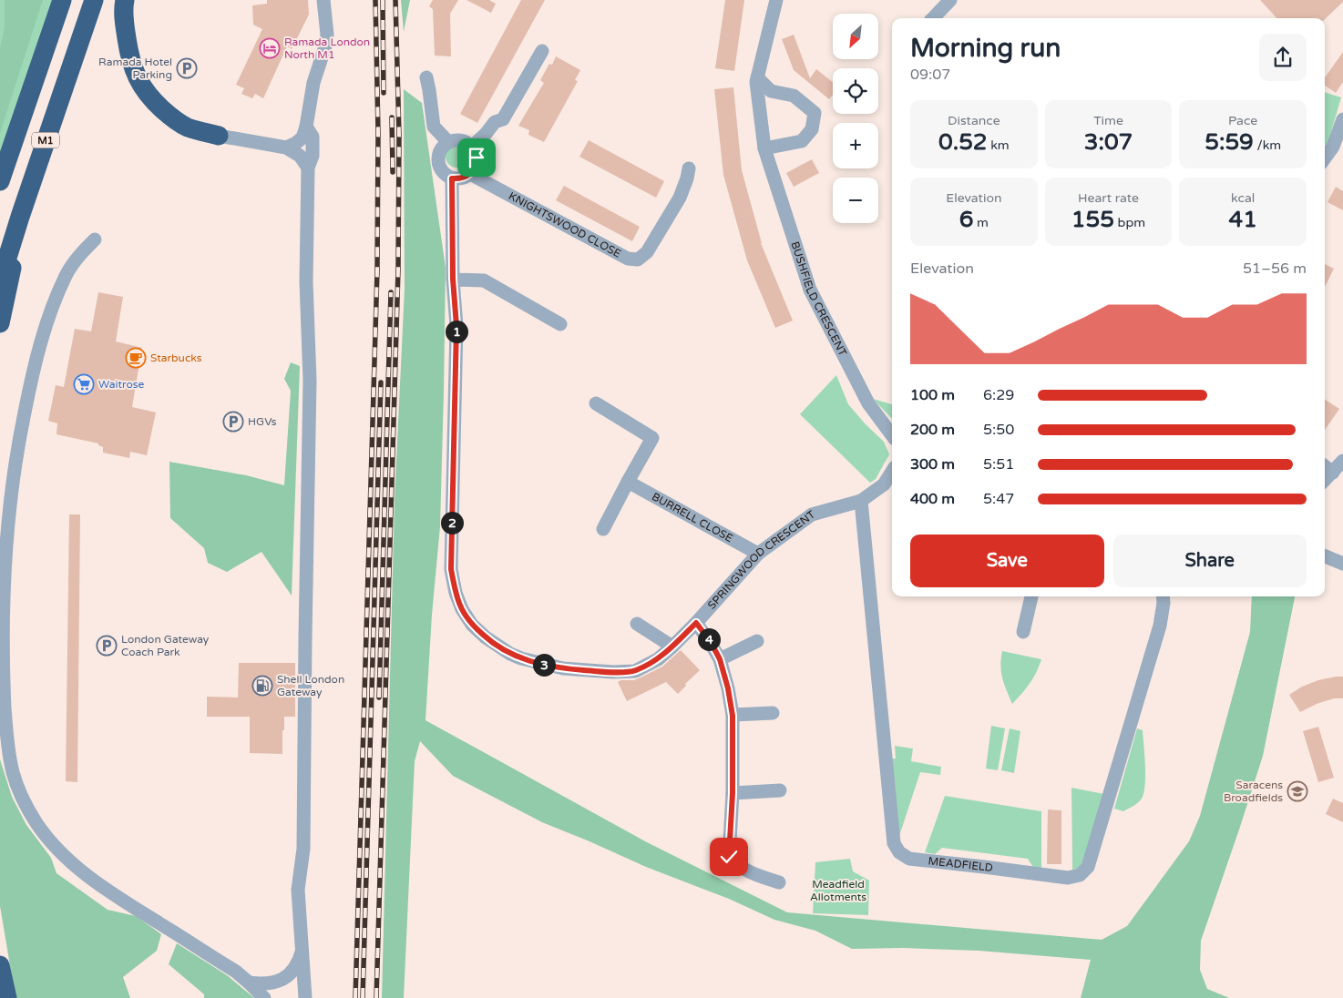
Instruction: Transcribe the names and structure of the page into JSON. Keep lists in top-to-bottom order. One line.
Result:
{"streets":{"highway":["M1"],"street":["KNIGHTSWOOD CLOSE","BUSHFIELD CRESCENT","BURRELL CLOSE","SPRINGWOOD CRESCENT","MEADFIELD"]},"crossings":[["KNIGHTSWOOD CLOSE","SPRINGWOOD CRESCENT"],["BURRELL CLOSE","SPRINGWOOD CRESCENT"],["SPRINGWOOD CRESCENT","MEADFIELD"]],"parks":["Meadfield Allotments"],"places":{"hotel":["Ramada London North M1"],"parking":["Ramada Hotel Parking","HGVs","London Gateway Coach Park"],"cafe":["Starbucks"],"supermarket":["Waitrose"],"fuel station":["Shell London Gateway"],"school or university":["Saracens Broadfields"]},"north":"bottom left","page":{"map_buttons":["+","−"],"heading":["Morning run","09:07"],"stats":[["Distance","0.52 km"],["Time","3:07"],["Pace","5:59 /km"],["Elevation","6 m"],["Heart rate","155 bpm"],["kcal","41"]],"chart":["Elevation","51–56 m"],"pins":["1","2","4","3"],"list":[{"name":"100 m","note":"6:29"},{"name":"200 m","note":"5:50"},{"name":"300 m","note":"5:51"},{"name":"400 m","note":"5:47"}],"buttons":["Save","Share"]}}
